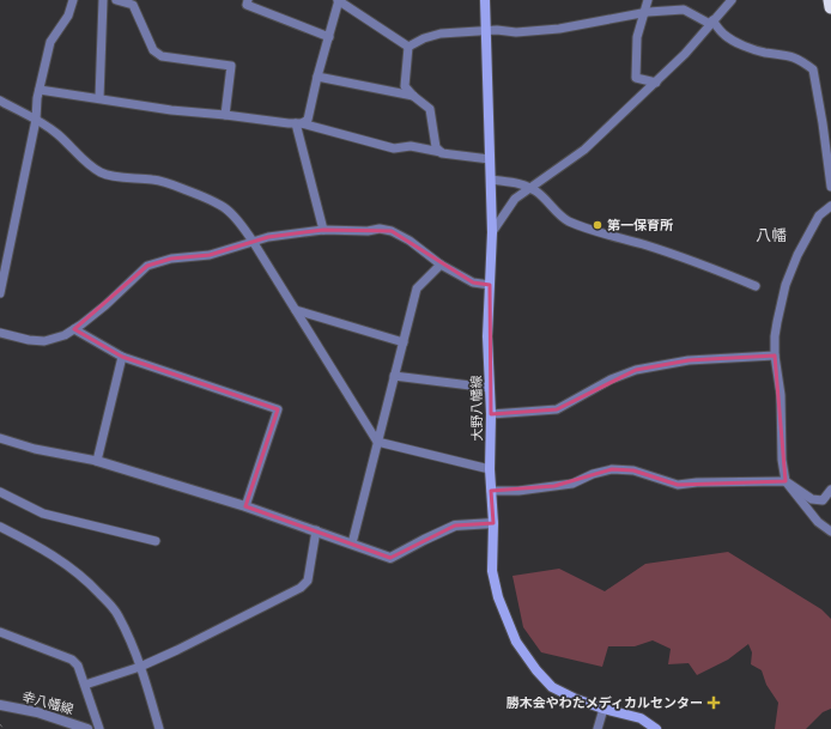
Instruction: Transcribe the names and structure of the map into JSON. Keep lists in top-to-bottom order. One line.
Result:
{"streets":{"main road":["大野八幡線"],"street":["幸八幡線"]},"districts":["八幡"],"places":{"other":["第一保育所"],"health":["勝木会やわたメディカルセンター"]}}
